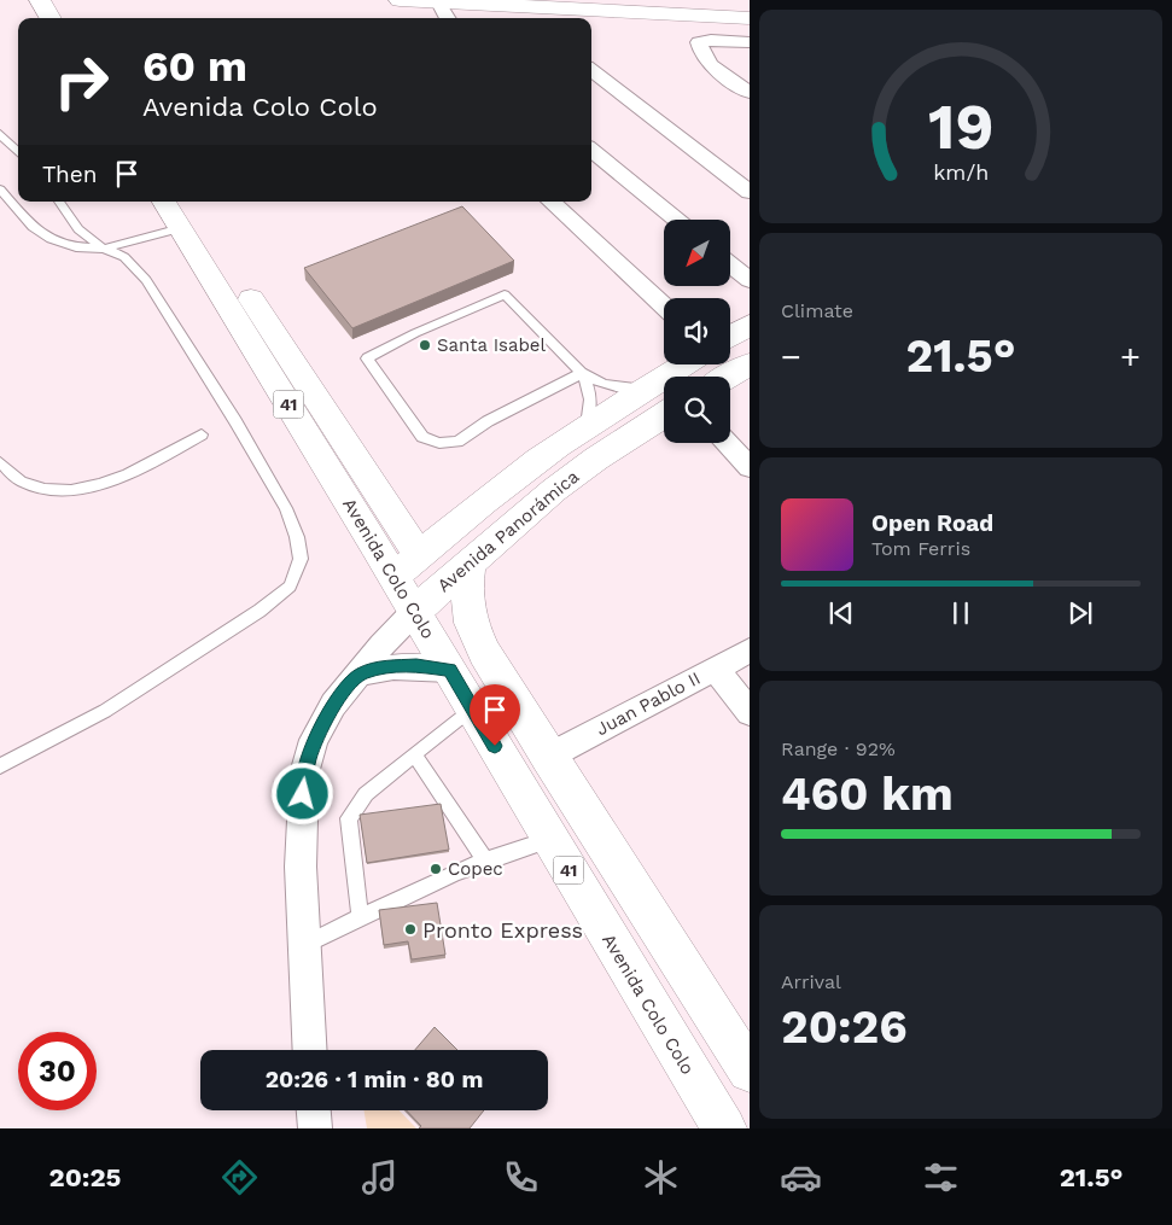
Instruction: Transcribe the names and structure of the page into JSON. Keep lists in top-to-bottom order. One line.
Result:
{"streets":{"street":["41","Avenida Panorámica","Avenida Colo Colo","Juan Pablo II"]},"crossings":[["Avenida Panorámica","Avenida Colo Colo"]],"places":["Santa Isabel","Copec","Pronto Express"],"north":"bottom left","page":{"turn":["60 m","Avenida Colo Colo"],"then":"Then","tile":["Climate",["Range · 92%","460 km"],["Arrival","20:26"]],"heat":["−","21.5°","+"],"song":["Open Road","Tom Ferris"],"limit":"30","trip":"20:26 · 1 min · 80 m","tabs":["20:25","21.5°"],"gauge":["19","km/h"]}}
